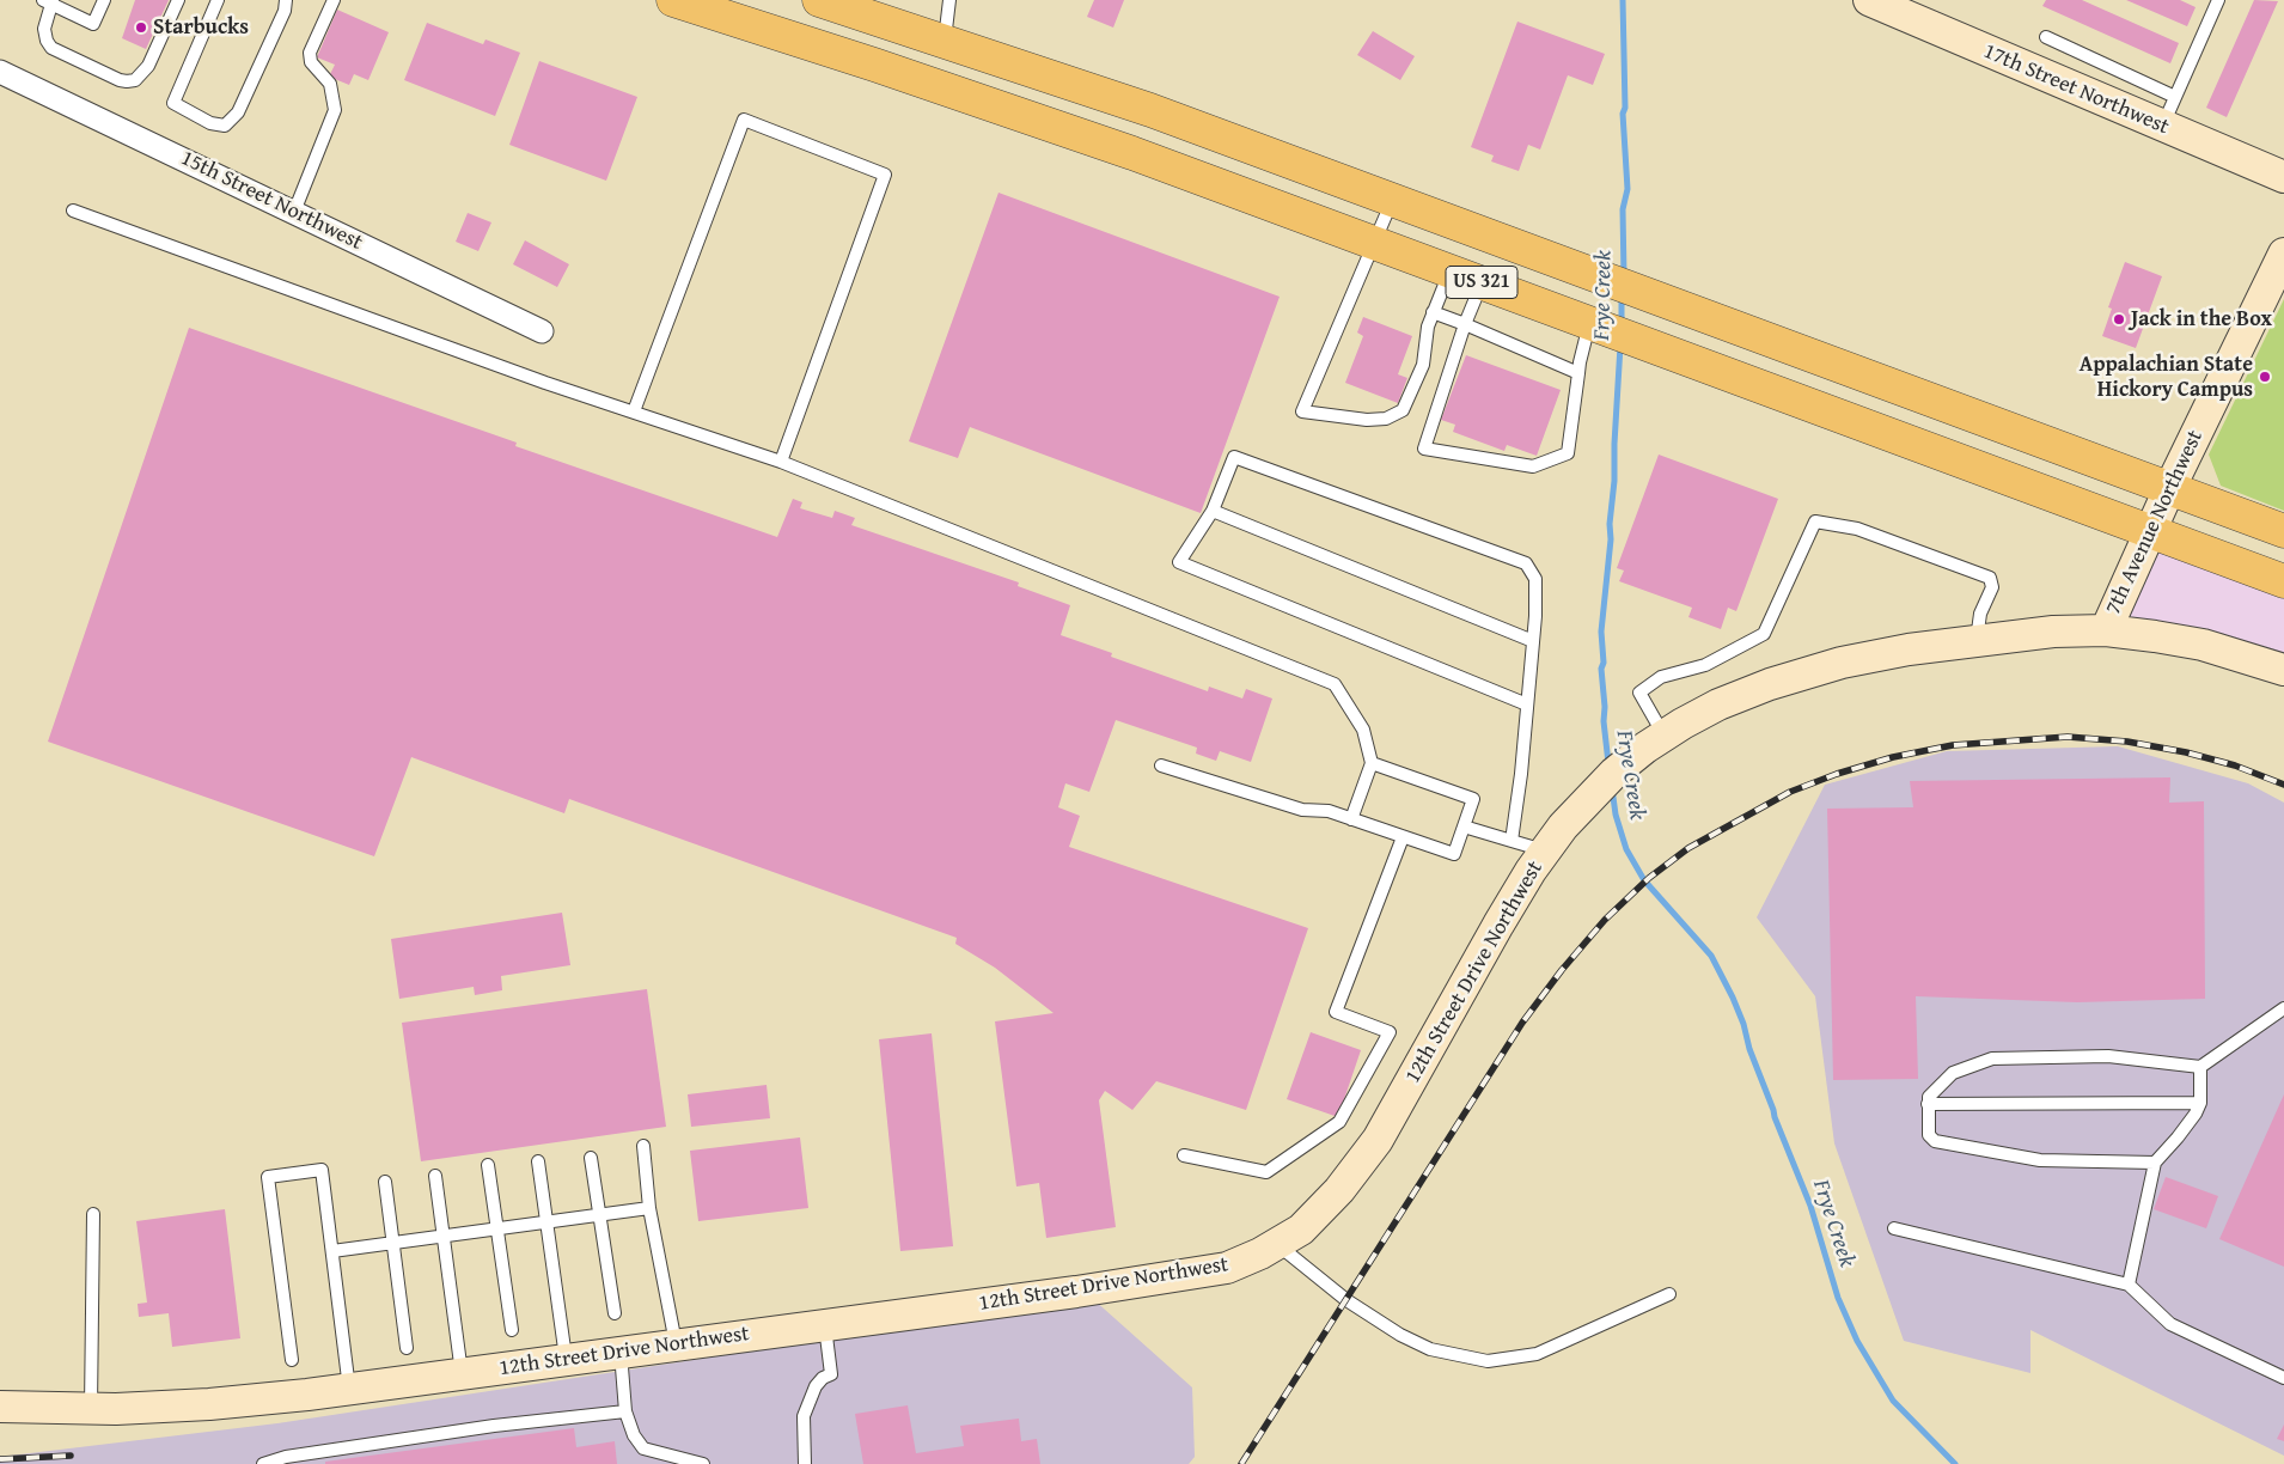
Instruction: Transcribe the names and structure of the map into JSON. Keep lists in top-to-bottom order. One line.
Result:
{"streets":{"highway":["US 321"],"street":["17th Street Northwest","15th Street Northwest","7th Avenue Northwest","12th Street Drive Northwest"]},"crossings":[["US 321","7th Avenue Northwest"],["7th Avenue Northwest","12th Street Drive Northwest"]],"water":["Frye Creek"],"places":["Starbucks","Jack in the Box","Appalachian State Hickory Campus"]}
